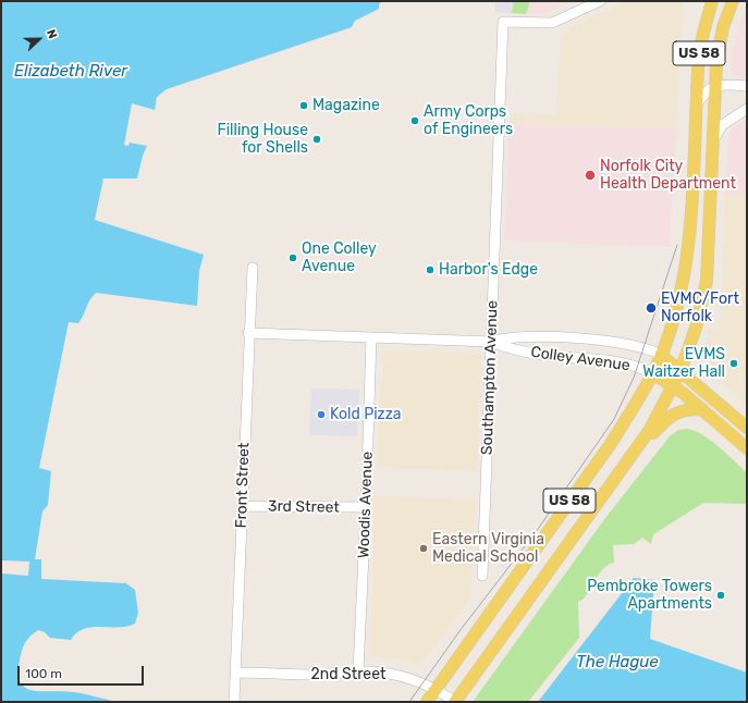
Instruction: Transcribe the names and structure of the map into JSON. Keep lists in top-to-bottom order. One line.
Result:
{"streets":{"main road":["US 58","Colley Avenue"],"street":["Southampton Avenue","Front Street","Woodis Avenue","3rd Street","2nd Street"]},"crossings":[["US 58","Colley Avenue"],["US 58","2nd Street"],["Colley Avenue","Southampton Avenue"],["Colley Avenue","Front Street"],["Colley Avenue","Woodis Avenue"],["Front Street","3rd Street"],["Front Street","2nd Street"],["Woodis Avenue","3rd Street"],["Woodis Avenue","2nd Street"]],"water":["Elizabeth River","The Hague"],"places":["Magazine","Army Corps of Engineers","Filling House for Shells","Norfolk City Health Department","One Colley Avenue","Harbor's Edge","EVMC/Fort Norfolk","EVMS Waitzer Hall","Kold Pizza","Eastern Virginia Medical School","Pembroke Towers Apartments"],"scale_bar":"100 m","north":"right"}
